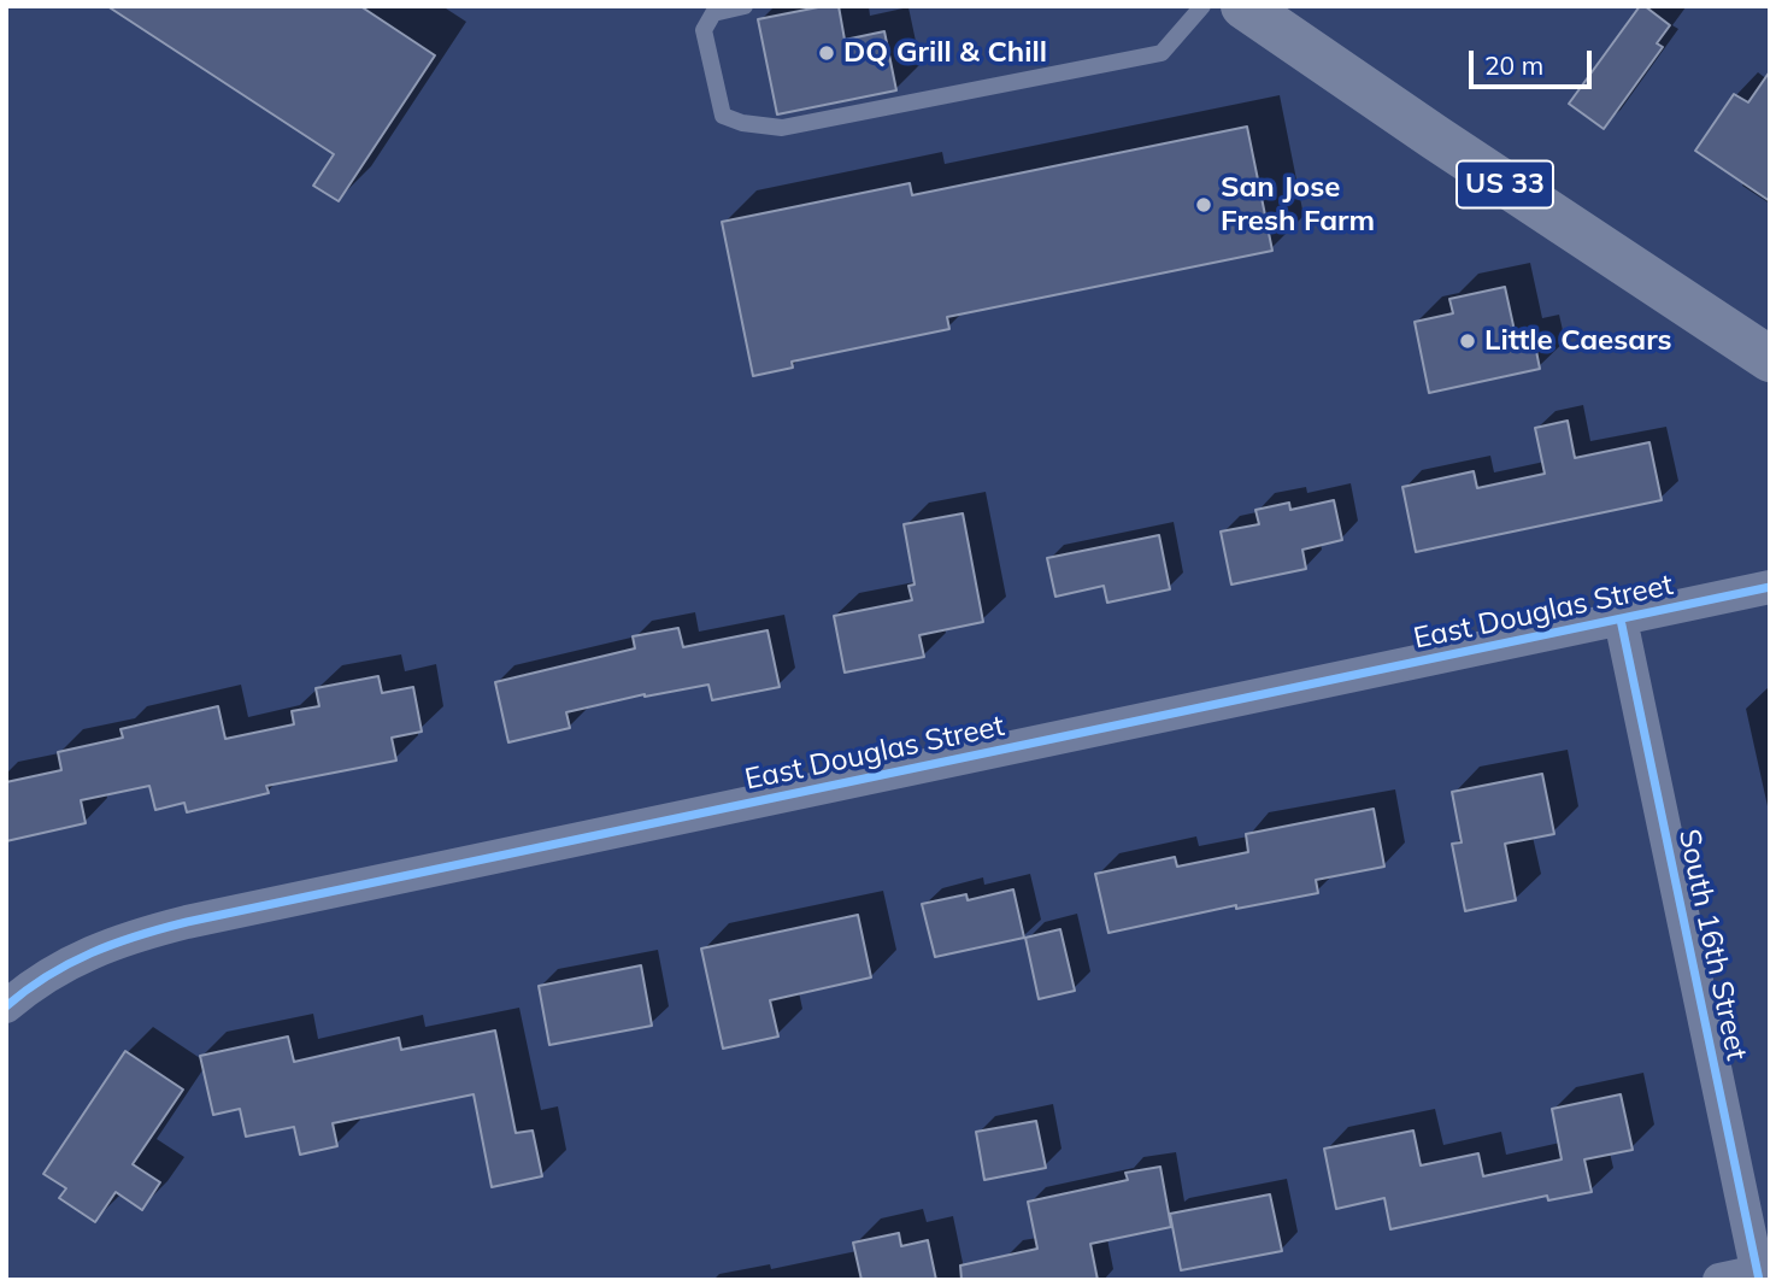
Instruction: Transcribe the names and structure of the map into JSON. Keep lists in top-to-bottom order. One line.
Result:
{"streets":{"highway":["US 33"],"street":["East Douglas Street","South 16th Street"]},"crossings":[["East Douglas Street","South 16th Street"]],"places":["DQ Grill & Chill","San Jose Fresh Farm","Little Caesars"],"scale_bar":"20 m"}
